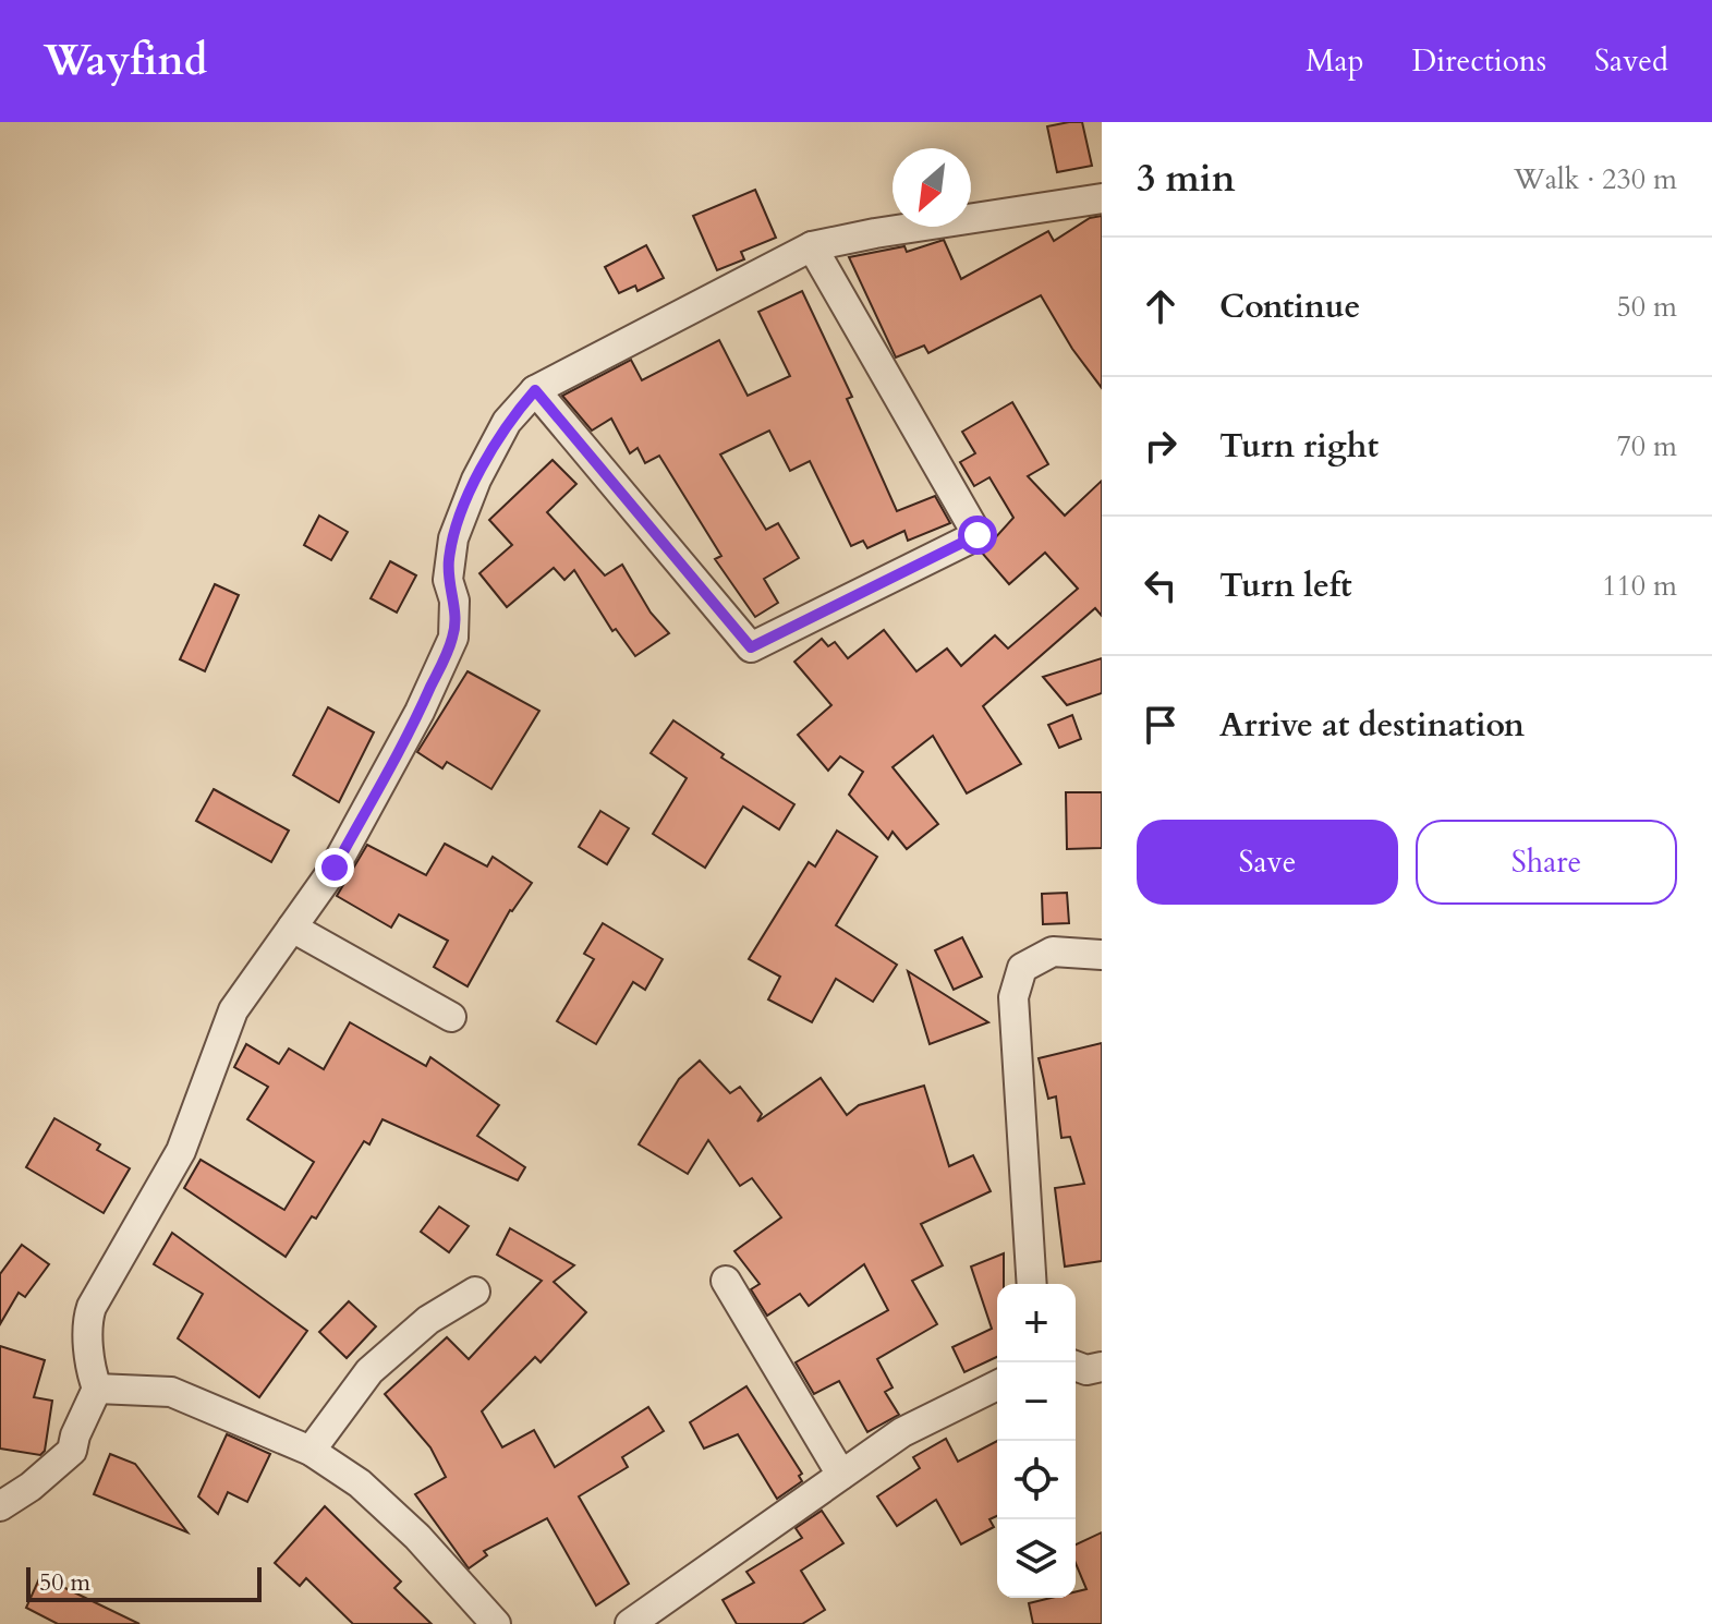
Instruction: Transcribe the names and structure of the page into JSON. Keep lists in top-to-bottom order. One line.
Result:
{"scale_bar":"50 m","north":"bottom left","page":{"header":"Wayfind","nav":["Map","Directions","Saved"],"heading":["3 min","Walk · 230 m"],"list":[["Continue","50 m"],["Turn right","70 m"],["Turn left","110 m"],"Arrive at destination"],"buttons":["Save","Share"],"map_buttons":["+","−"],"scale":"50 m"}}
